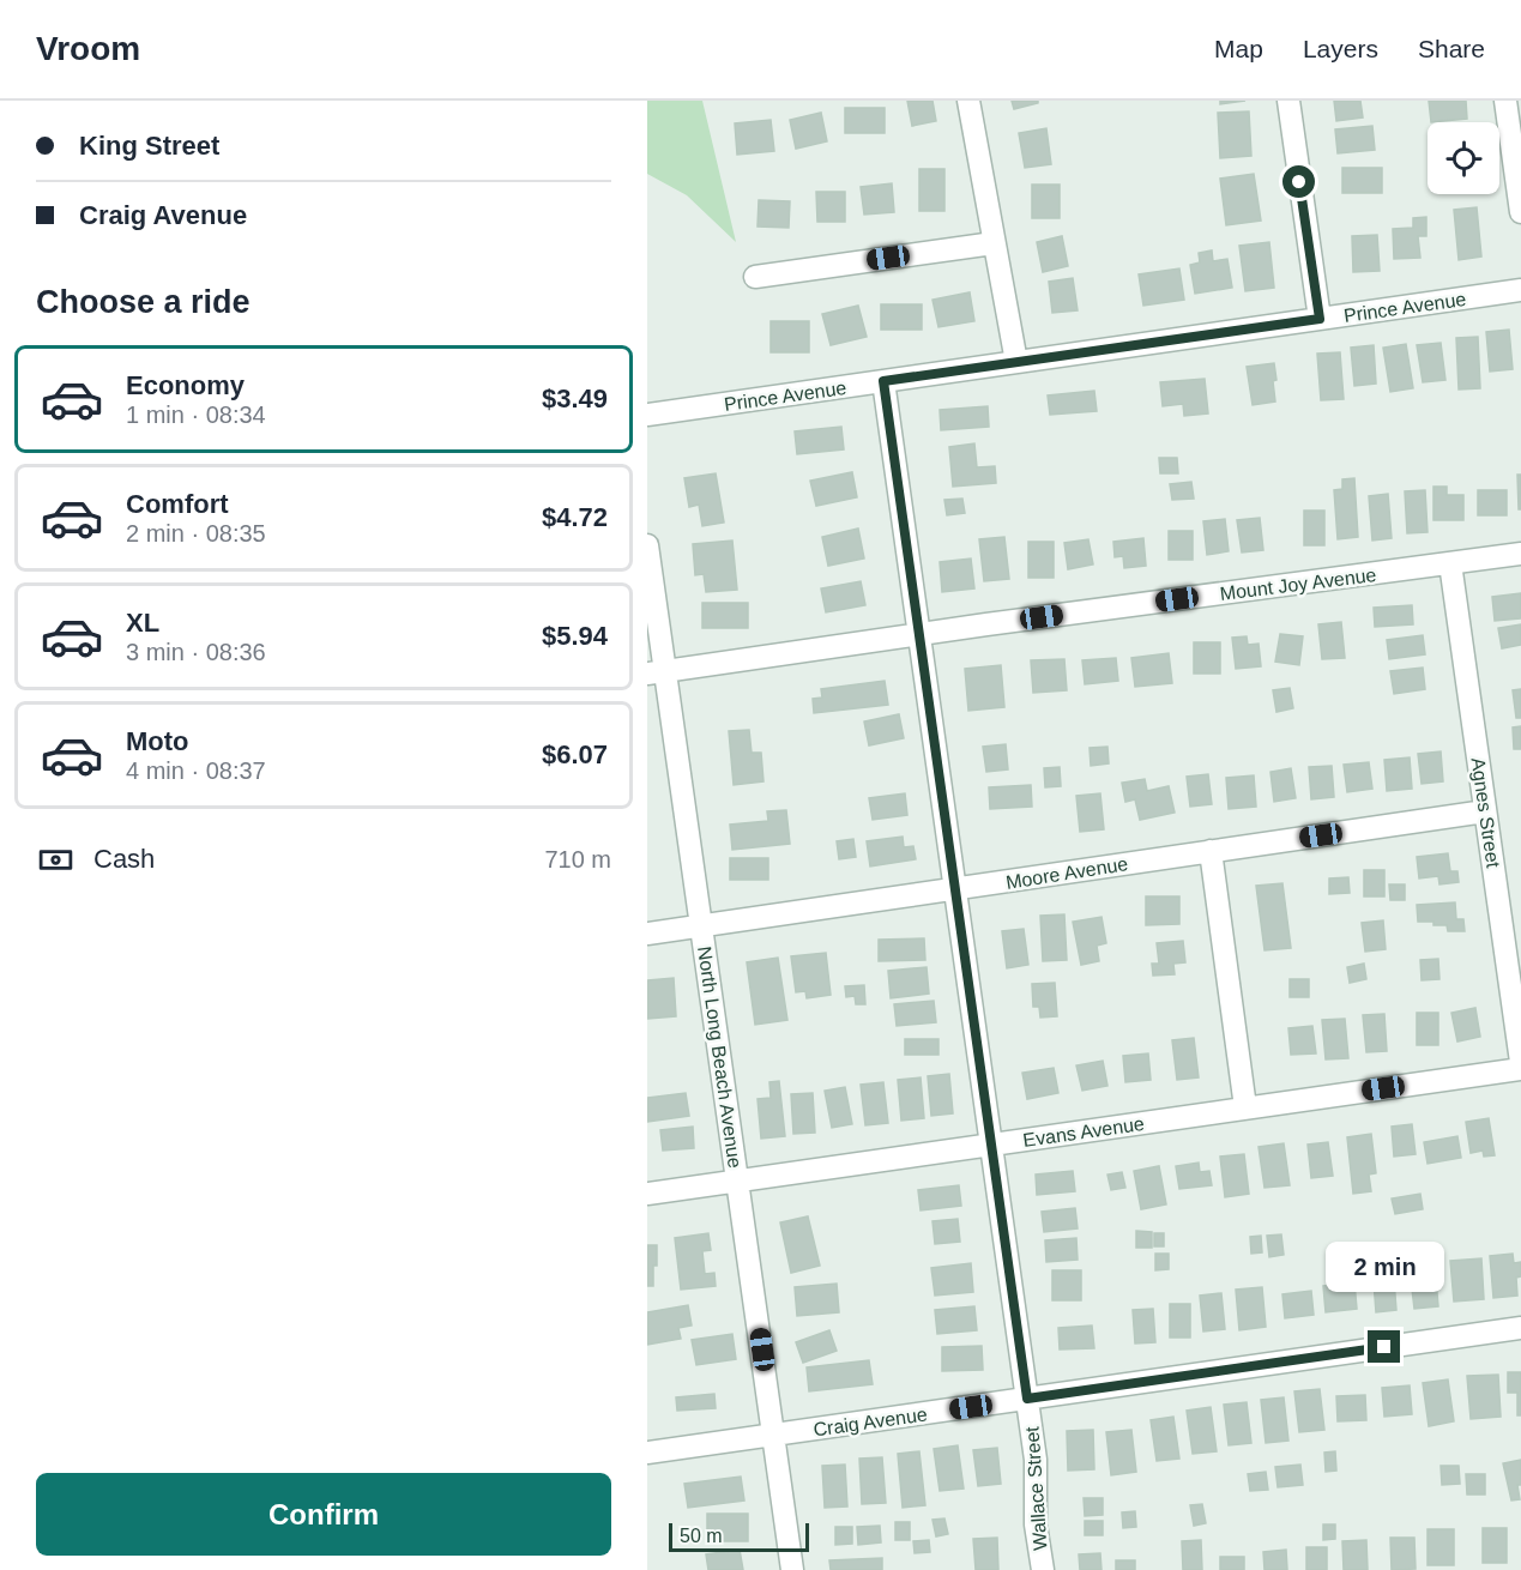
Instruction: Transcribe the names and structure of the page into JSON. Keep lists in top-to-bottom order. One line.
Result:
{"streets":{"street":["Prince Avenue","Mount Joy Avenue","Agnes Street","Moore Avenue","North Long Beach Avenue","Evans Avenue","Craig Avenue","Wallace Street"]},"crossings":[["Prince Avenue","Wallace Street"],["Mount Joy Avenue","Agnes Street"],["Mount Joy Avenue","North Long Beach Avenue"],["Mount Joy Avenue","Wallace Street"],["Agnes Street","Moore Avenue"],["Moore Avenue","North Long Beach Avenue"],["Moore Avenue","Wallace Street"],["North Long Beach Avenue","Evans Avenue"],["North Long Beach Avenue","Craig Avenue"],["Evans Avenue","Wallace Street"],["Craig Avenue","Wallace Street"]],"scale_bar":"50 m","page":{"header":"Vroom","nav":["Map","Layers","Share"],"banner":["King Street","Craig Avenue"],"heading":"Choose a ride","list":[{"name":"Economy","note":"1 min · 08:34","value":"$3.49"},{"name":"Comfort","note":"2 min · 08:35","value":"$4.72"},{"name":"XL","note":"3 min · 08:36","value":"$5.94"},{"name":"Moto","note":"4 min · 08:37","value":"$6.07"}],"pay":["Cash","710 m"],"bubble":"2 min","buttons":"Confirm","scale":"50 m"}}
